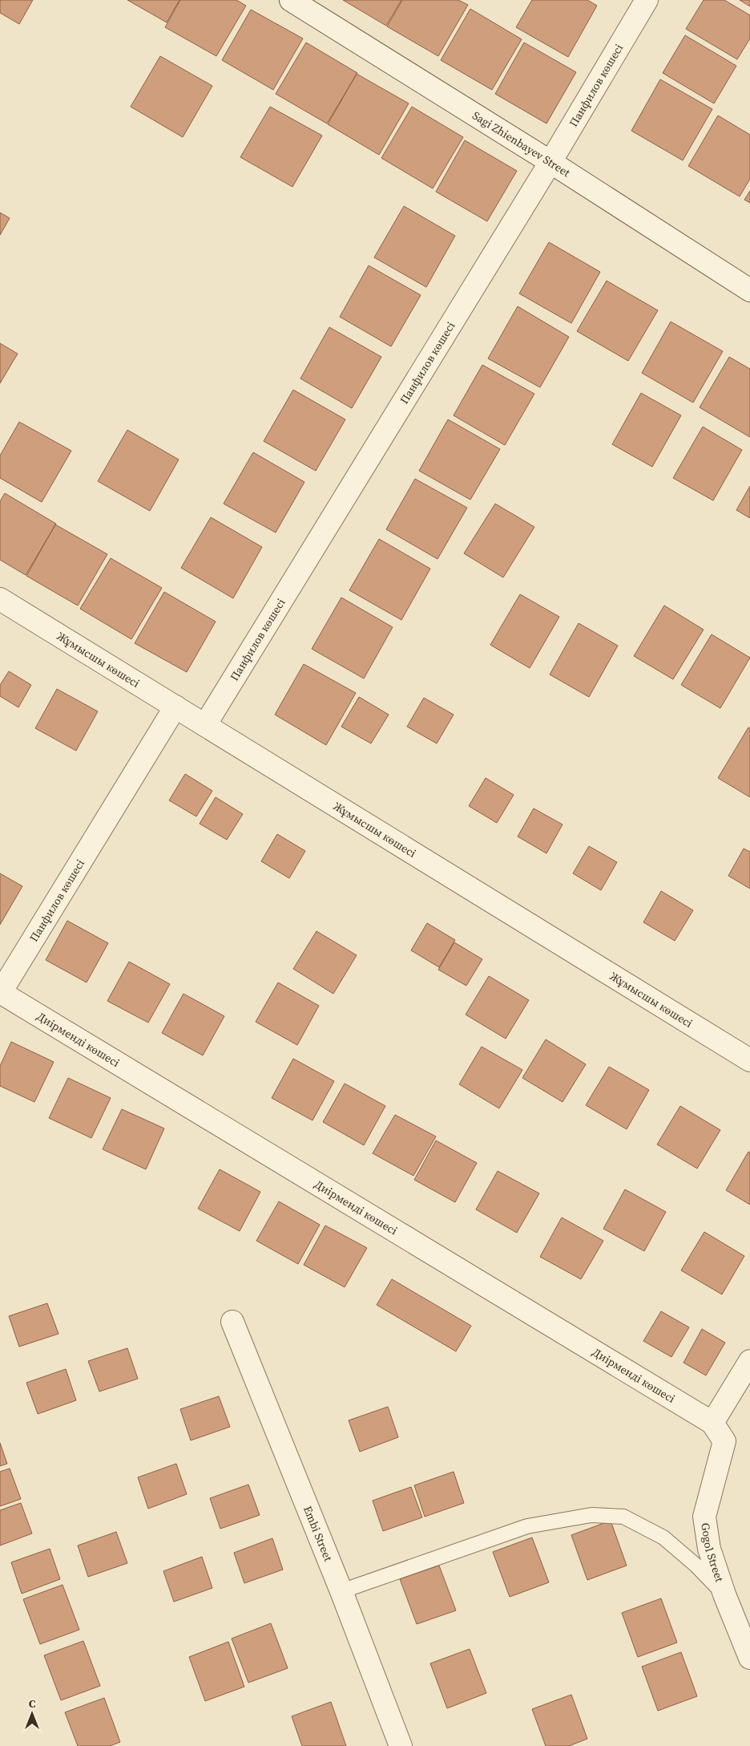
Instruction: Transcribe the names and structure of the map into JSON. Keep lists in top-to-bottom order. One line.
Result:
{"streets":{"street":["Панфилов көшесі","Sagi Zhienbayev Street","Жұмысшы көшесі","Диірменді көшесі","Embi Street","Gogol Street"]},"crossings":[["Панфилов көшесі","Sagi Zhienbayev Street"],["Панфилов көшесі","Жұмысшы көшесі"],["Панфилов көшесі","Диірменді көшесі"],["Диірменді көшесі","Gogol Street"]],"north":"top"}
